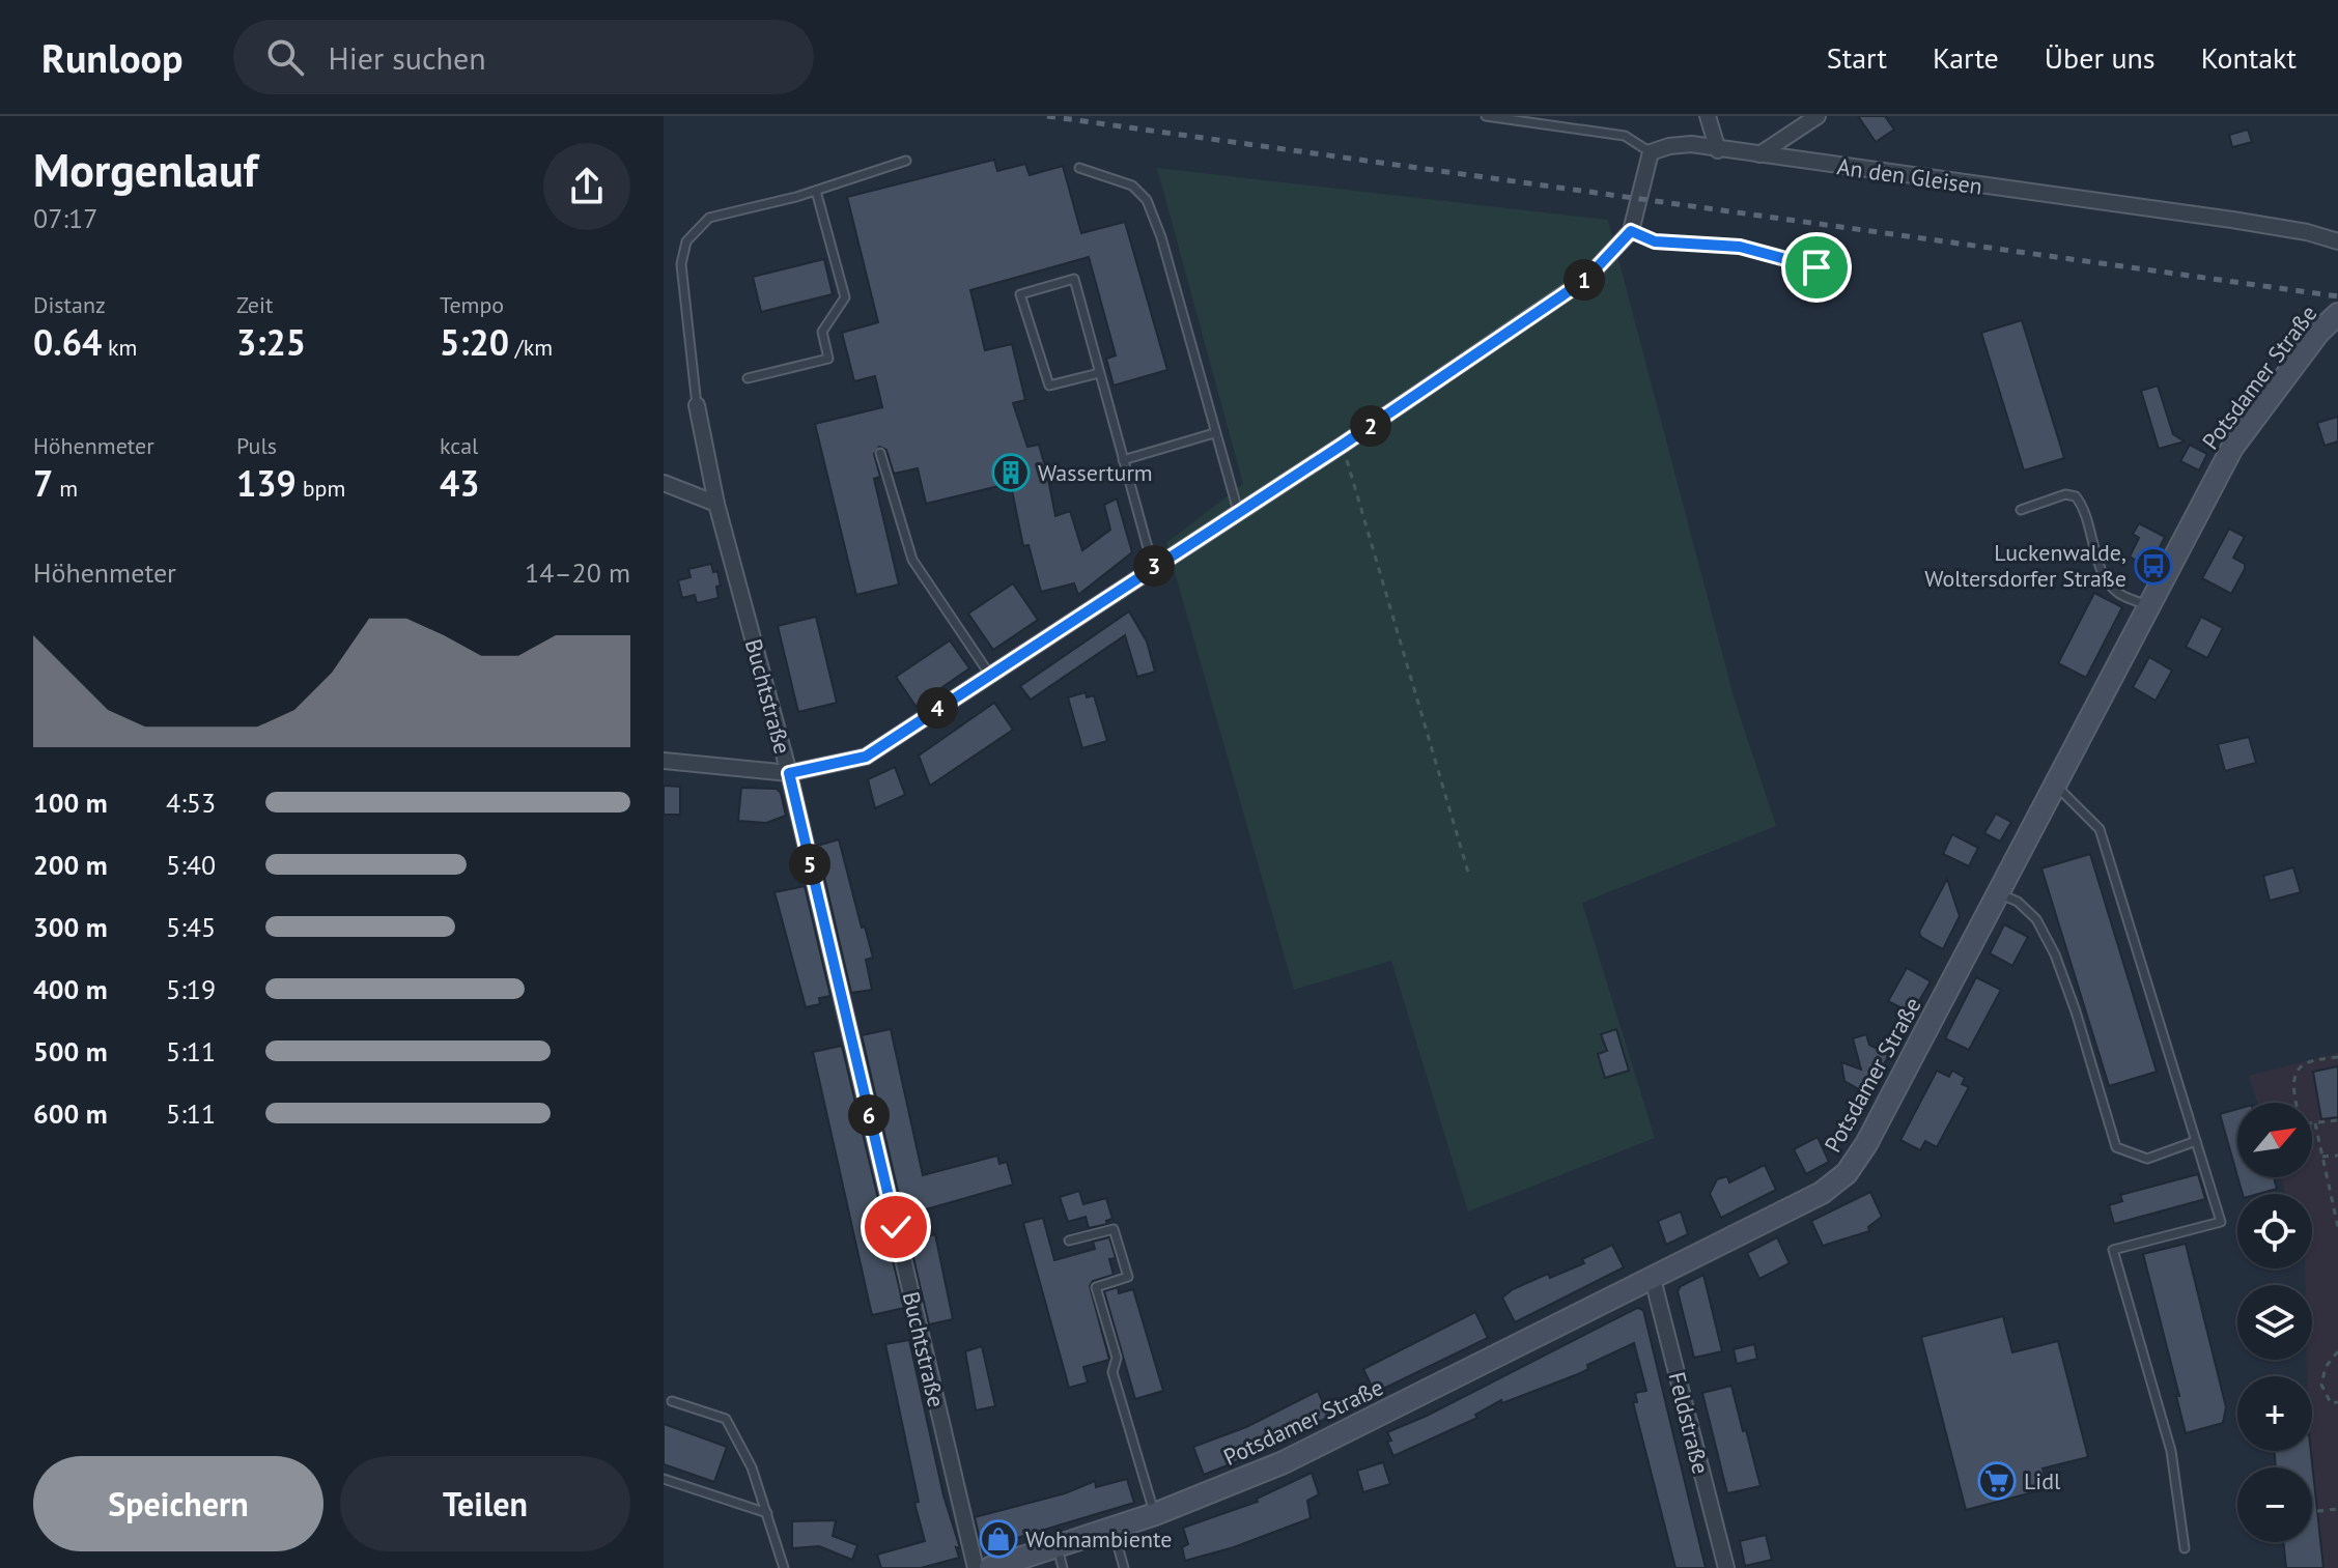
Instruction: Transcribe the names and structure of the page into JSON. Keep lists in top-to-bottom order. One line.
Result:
{"streets":{"street":["An den Gleisen","Potsdamer Straße","Buchtstraße","Feldstraße"]},"crossings":[["Potsdamer Straße","Feldstraße"]],"places":{"building":["Wasserturm"],"bus stop":["Luckenwalde, Woltersdorfer Straße"],"supermarket":["Lidl"],"shop":["Wohnambiente"]},"north":"top right","page":{"header":"Runloop","search":"Hier suchen","nav":["Start","Karte","Über uns","Kontakt"],"heading":["Morgenlauf","07:17"],"stats":[["Distanz","0.64 km"],["Zeit","3:25"],["Tempo","5:20 /km"],["Höhenmeter","7 m"],["Puls","139 bpm"],["kcal","43"]],"pins":["1","2","3","4","5","6"],"chart":["Höhenmeter","14–20 m"],"list":[{"name":"100 m","note":"4:53"},{"name":"200 m","note":"5:40"},{"name":"300 m","note":"5:45"},{"name":"400 m","note":"5:19"},{"name":"500 m","note":"5:11"},{"name":"600 m","note":"5:11"}],"map_buttons":["+","−"],"buttons":["Speichern","Teilen"]}}
